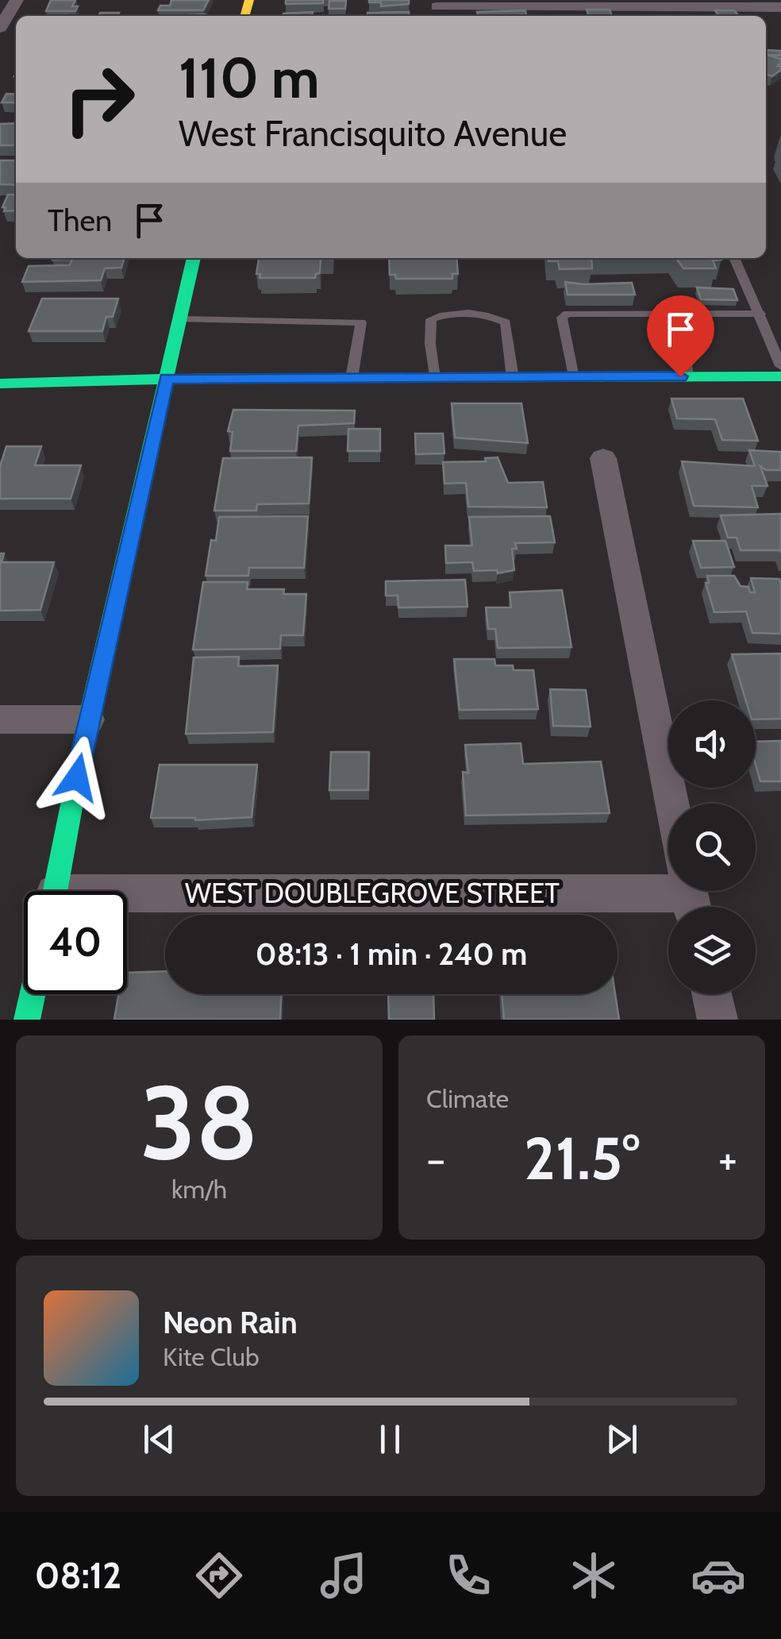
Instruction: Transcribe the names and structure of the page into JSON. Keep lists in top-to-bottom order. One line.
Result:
{"streets":{"street":["WEST DOUBLEGROVE STREET"]},"page":{"turn":["110 m","West Francisquito Avenue"],"then":"Then","limit":"40","trip":"08:13 · 1 min · 240 m","tile":[["38","km/h"],"Climate"],"heat":["−","21.5°","+"],"song":["Neon Rain","Kite Club"],"tabs":"08:12"}}
